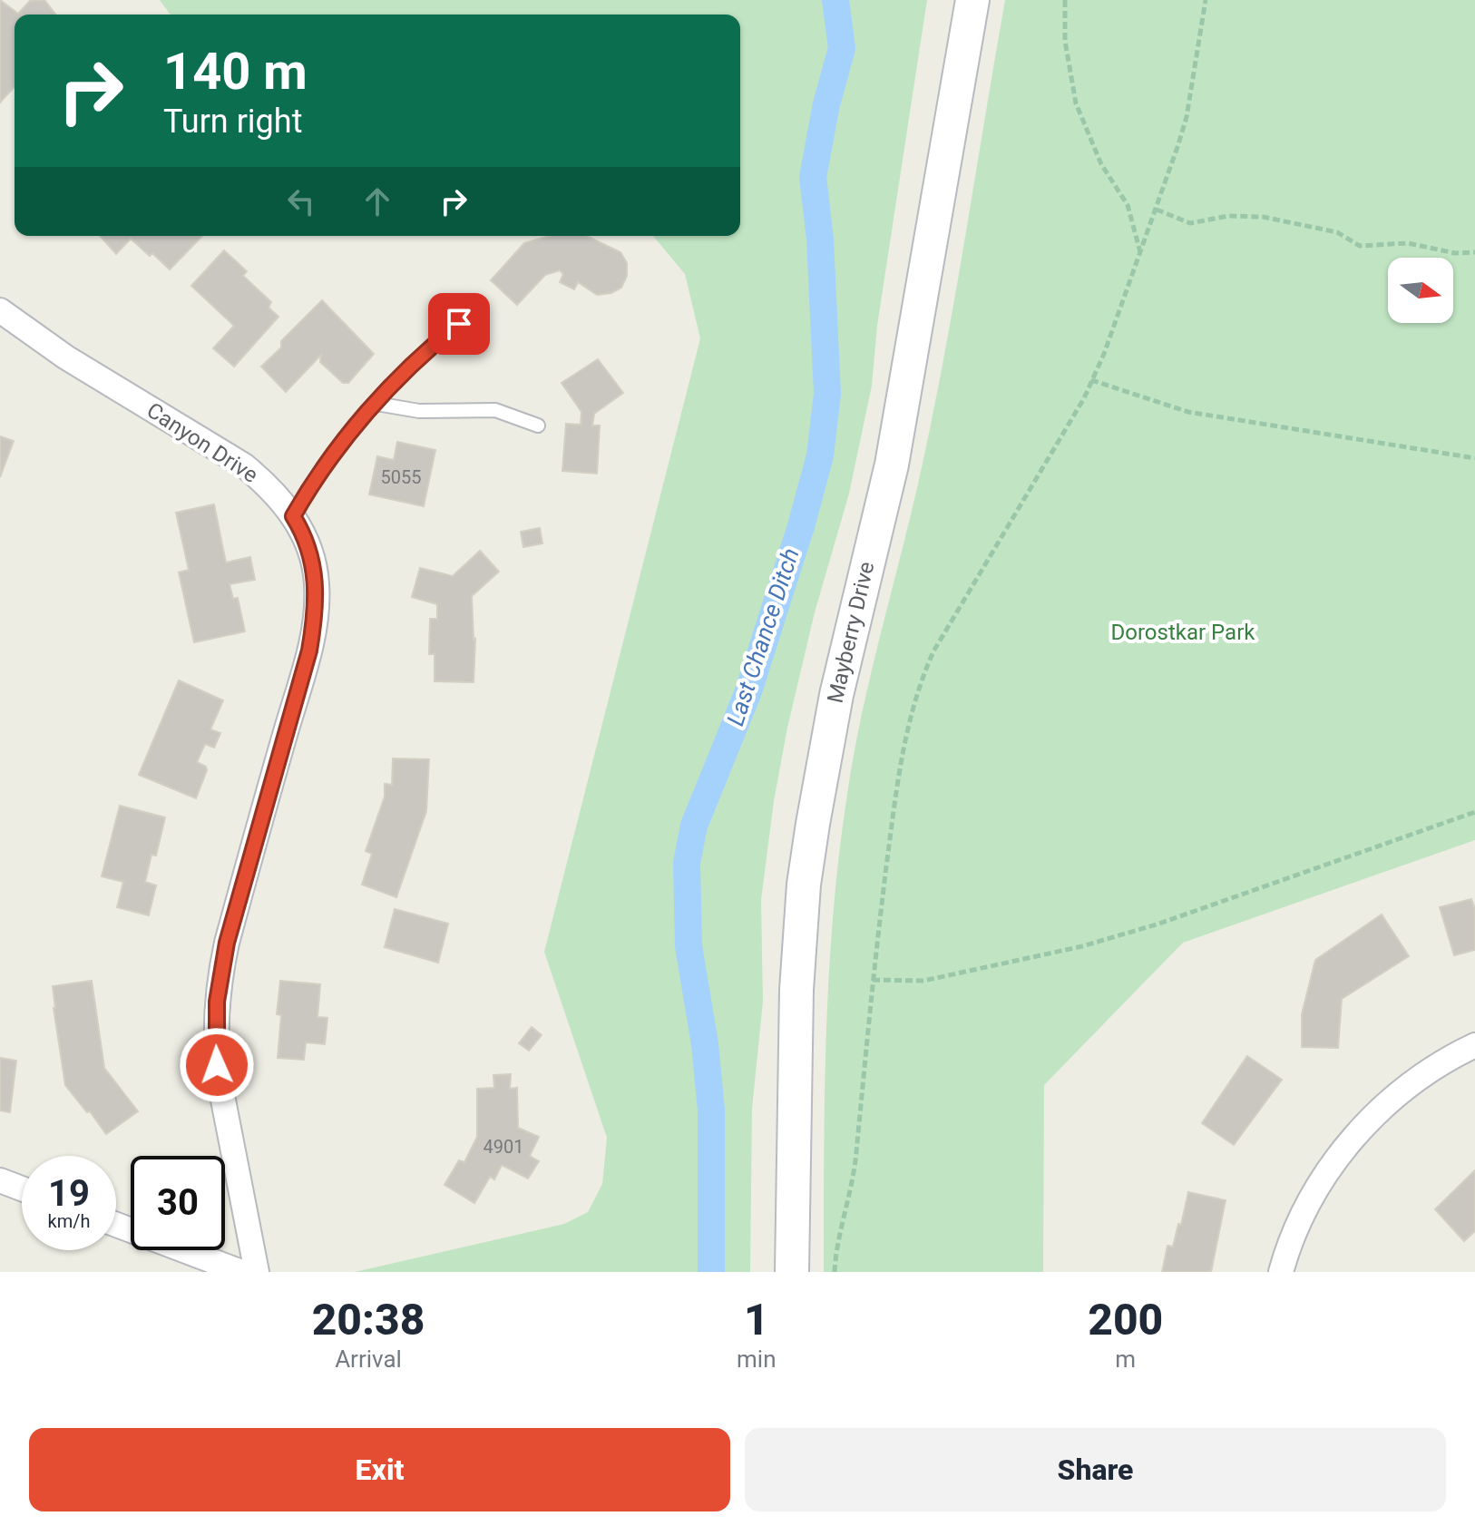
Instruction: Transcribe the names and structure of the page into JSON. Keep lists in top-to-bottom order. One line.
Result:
{"streets":{"main road":["Mayberry Drive"],"street":["Canyon Drive"]},"water":["Last Chance Ditch"],"parks":["Dorostkar Park"],"house_numbers":["5055","4901"],"north":"right","page":{"turn":["140 m","Turn right"],"speed":"19 km/h","limit":"30","eta":["20:38","Arrival","1","min","200","m"],"buttons":["Exit","Share"]}}
